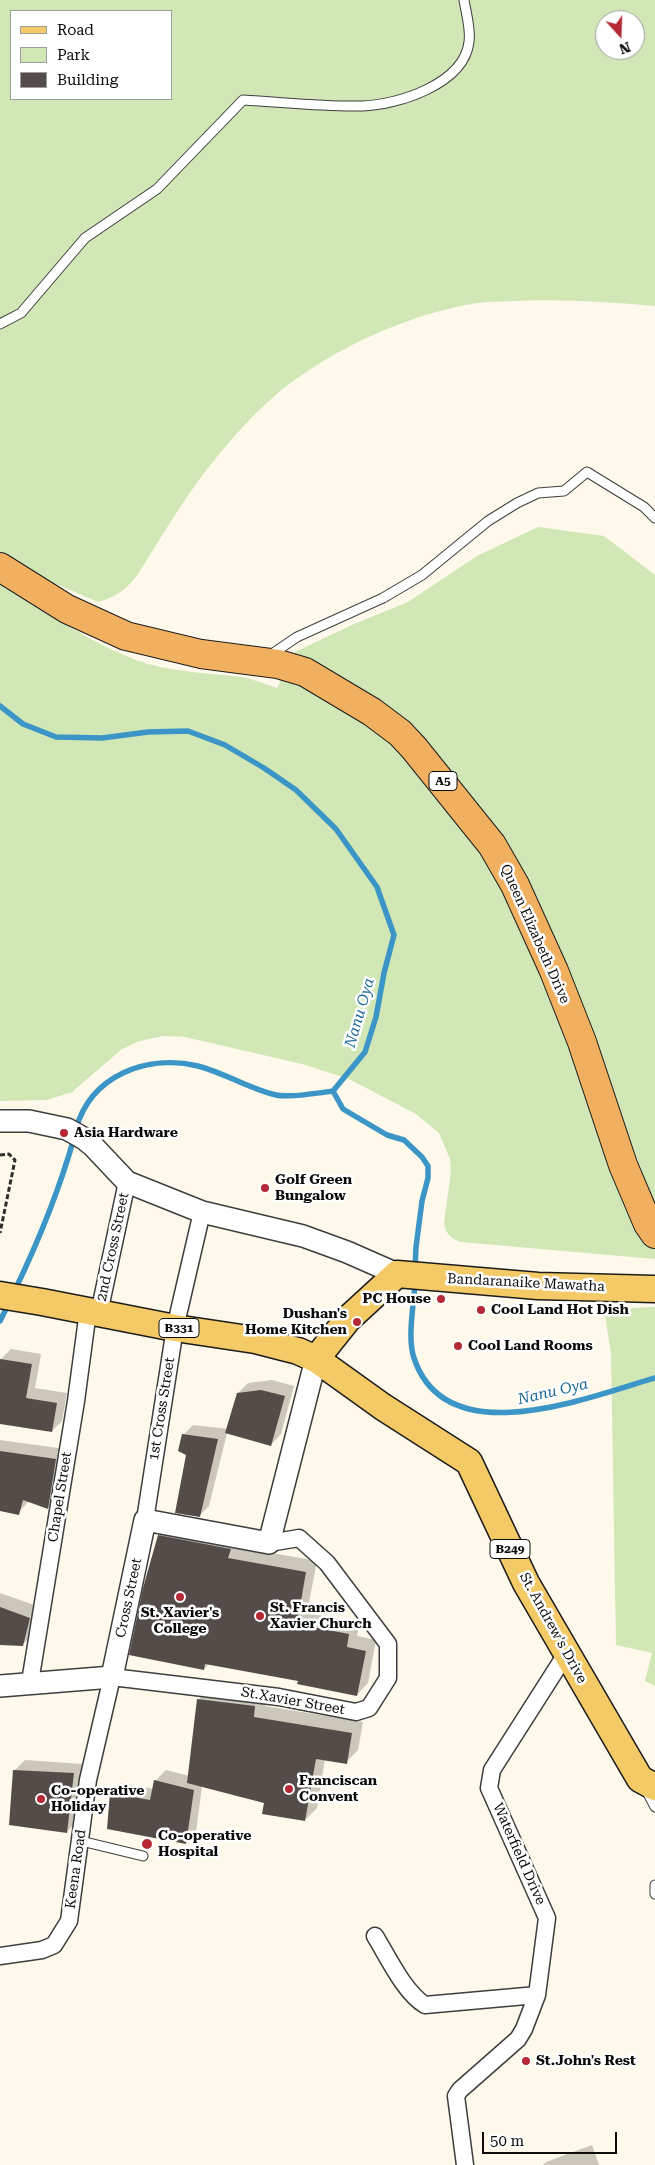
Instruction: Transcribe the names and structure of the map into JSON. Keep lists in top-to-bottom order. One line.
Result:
{"streets":{"highway":["A5","Queen Elizabeth Drive"],"main road":["Bandaranaike Mawatha","B331","B249","St. Andrew's Drive"],"street":["2nd Cross Street","1st Cross Street","Chapel Street","Cross Street","St.Xavier Street","Waterfield Drive","Keena Road"]},"crossings":[["2nd Cross Street","B331"],["2nd Cross Street","Chapel Street"],["B331","1st Cross Street"],["B331","Chapel Street"],["B331","St. Andrew's Drive"],["1st Cross Street","Cross Street"],["Chapel Street","St.Xavier Street"],["Cross Street","St.Xavier Street"],["Cross Street","Keena Road"],["St. Andrew's Drive","Waterfield Drive"],["St.Xavier Street","Keena Road"]],"water":["Nanu Oya"],"places":["Asia Hardware","Golf Green Bungalow","PC House","Cool Land Hot Dish","Dushan's Home Kitchen","Cool Land Rooms","St. Xavier's College","St. Francis Xavier Church","Franciscan Convent","Co-operative Holiday","Co-operative Hospital","St.John's Rest"],"legend":["Road","Park","Building"],"scale_bar":"50 m","north":"bottom"}
